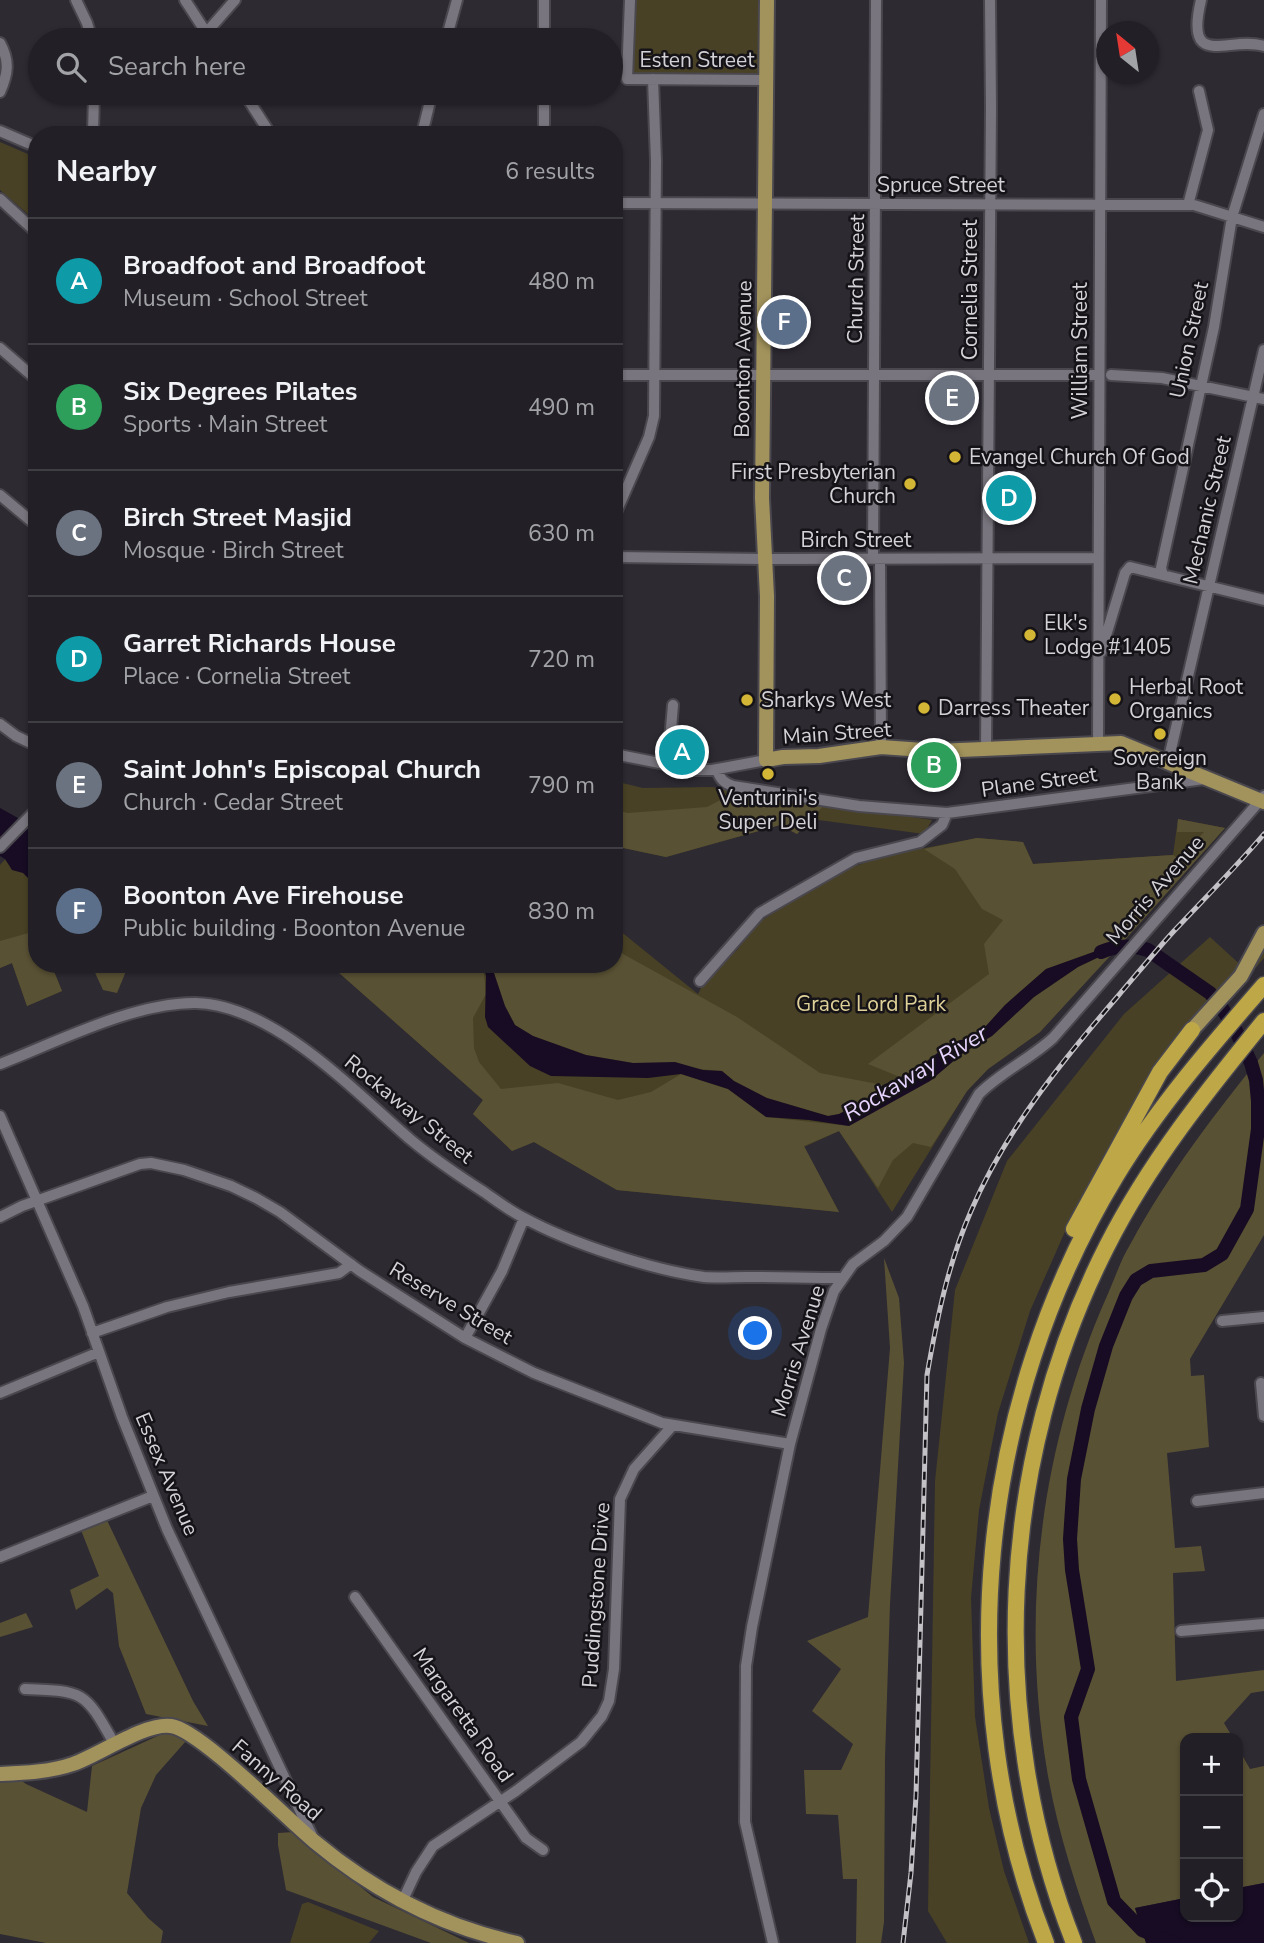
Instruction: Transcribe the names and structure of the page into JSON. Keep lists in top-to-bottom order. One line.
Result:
{"streets":{"main road":["Boonton Avenue","Main Street","Fanny Road"],"street":["Esten Street","Spruce Street","Church Street","Cornelia Street","Union Street","William Street","Mechanic Street","Birch Street","Plane Street","Morris Avenue","Rockaway Street","Reserve Street","Essex Avenue","Puddingstone Drive","Margaretta Road"]},"crossings":[["Esten Street","Boonton Avenue"],["Spruce Street","Church Street"],["Spruce Street","Cornelia Street"],["Spruce Street","Union Street"],["Spruce Street","William Street"],["Spruce Street","Boonton Avenue"],["Church Street","Birch Street"],["Church Street","Main Street"],["Cornelia Street","Birch Street"],["Cornelia Street","Main Street"],["William Street","Birch Street"],["William Street","Main Street"],["Boonton Avenue","Birch Street"],["Boonton Avenue","Main Street"],["Mechanic Street","Main Street"],["Main Street","Plane Street"],["Main Street","Morris Avenue"],["Morris Avenue","Rockaway Street"],["Morris Avenue","Reserve Street"],["Reserve Street","Essex Avenue"],["Reserve Street","Puddingstone Drive"],["Essex Avenue","Fanny Road"],["Puddingstone Drive","Margaretta Road"],["Puddingstone Drive","Fanny Road"]],"water":["Rockaway River"],"parks":["Grace Lord Park"],"places":["Evangel Church Of God","First Presbyterian Church","Elk's Lodge #1405","Herbal Root Organics","Sharkys West","Darress Theater","Sovereign Bank","Venturini's Super Deli"],"north":"top left","page":{"search":"Search here","heading":["Nearby","6 results"],"list":[{"mark":"A","name":"Broadfoot and Broadfoot","note":"Museum · School Street","value":"480 m"},{"mark":"B","name":"Six Degrees Pilates","note":"Sports · Main Street","value":"490 m"},{"mark":"C","name":"Birch Street Masjid","note":"Mosque · Birch Street","value":"630 m"},{"mark":"D","name":"Garret Richards House","note":"Place · Cornelia Street","value":"720 m"},{"mark":"E","name":"Saint John's Episcopal Church","note":"Church · Cedar Street","value":"790 m"},{"mark":"F","name":"Boonton Ave Firehouse","note":"Public building · Boonton Avenue","value":"830 m"}],"pins":["F","E","D","C","A","B"],"map_buttons":["+","−"]}}
